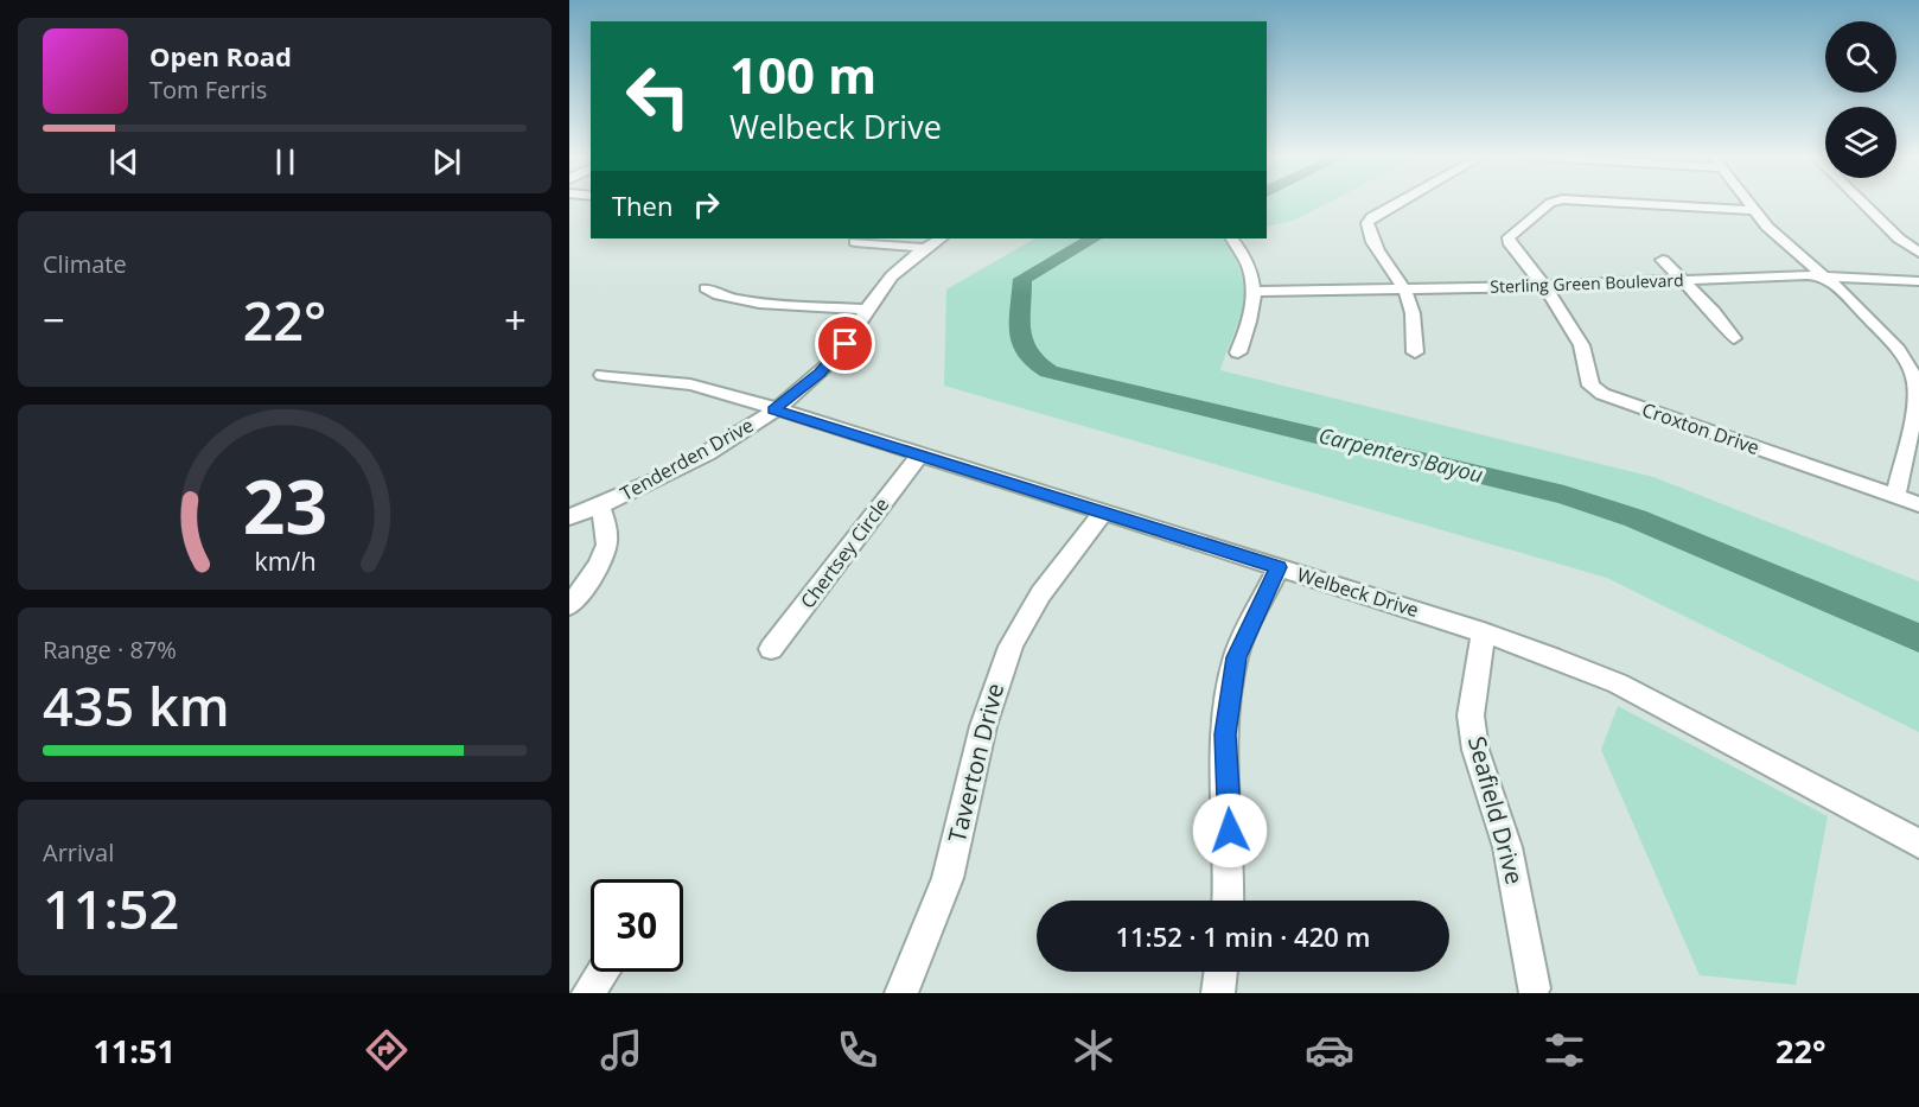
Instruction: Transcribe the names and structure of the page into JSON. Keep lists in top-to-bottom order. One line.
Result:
{"streets":{"street":["Sterling Green Boulevard","Croxton Drive","Tenderden Drive","Chertsey Circle","Welbeck Drive","Taverton Drive","Seafield Drive"]},"crossings":[["Sterling Green Boulevard","Croxton Drive"],["Tenderden Drive","Welbeck Drive"],["Chertsey Circle","Welbeck Drive"],["Welbeck Drive","Taverton Drive"],["Welbeck Drive","Seafield Drive"]],"water":["Carpenters Bayou"],"page":{"turn":["100 m","Welbeck Drive"],"song":["Open Road","Tom Ferris"],"then":"Then","tile":["Climate",["Range · 87%","435 km"],["Arrival","11:52"]],"heat":["−","22°","+"],"limit":"30","trip":"11:52 · 1 min · 420 m","tabs":["11:51","22°"],"gauge":["23","km/h"]}}
